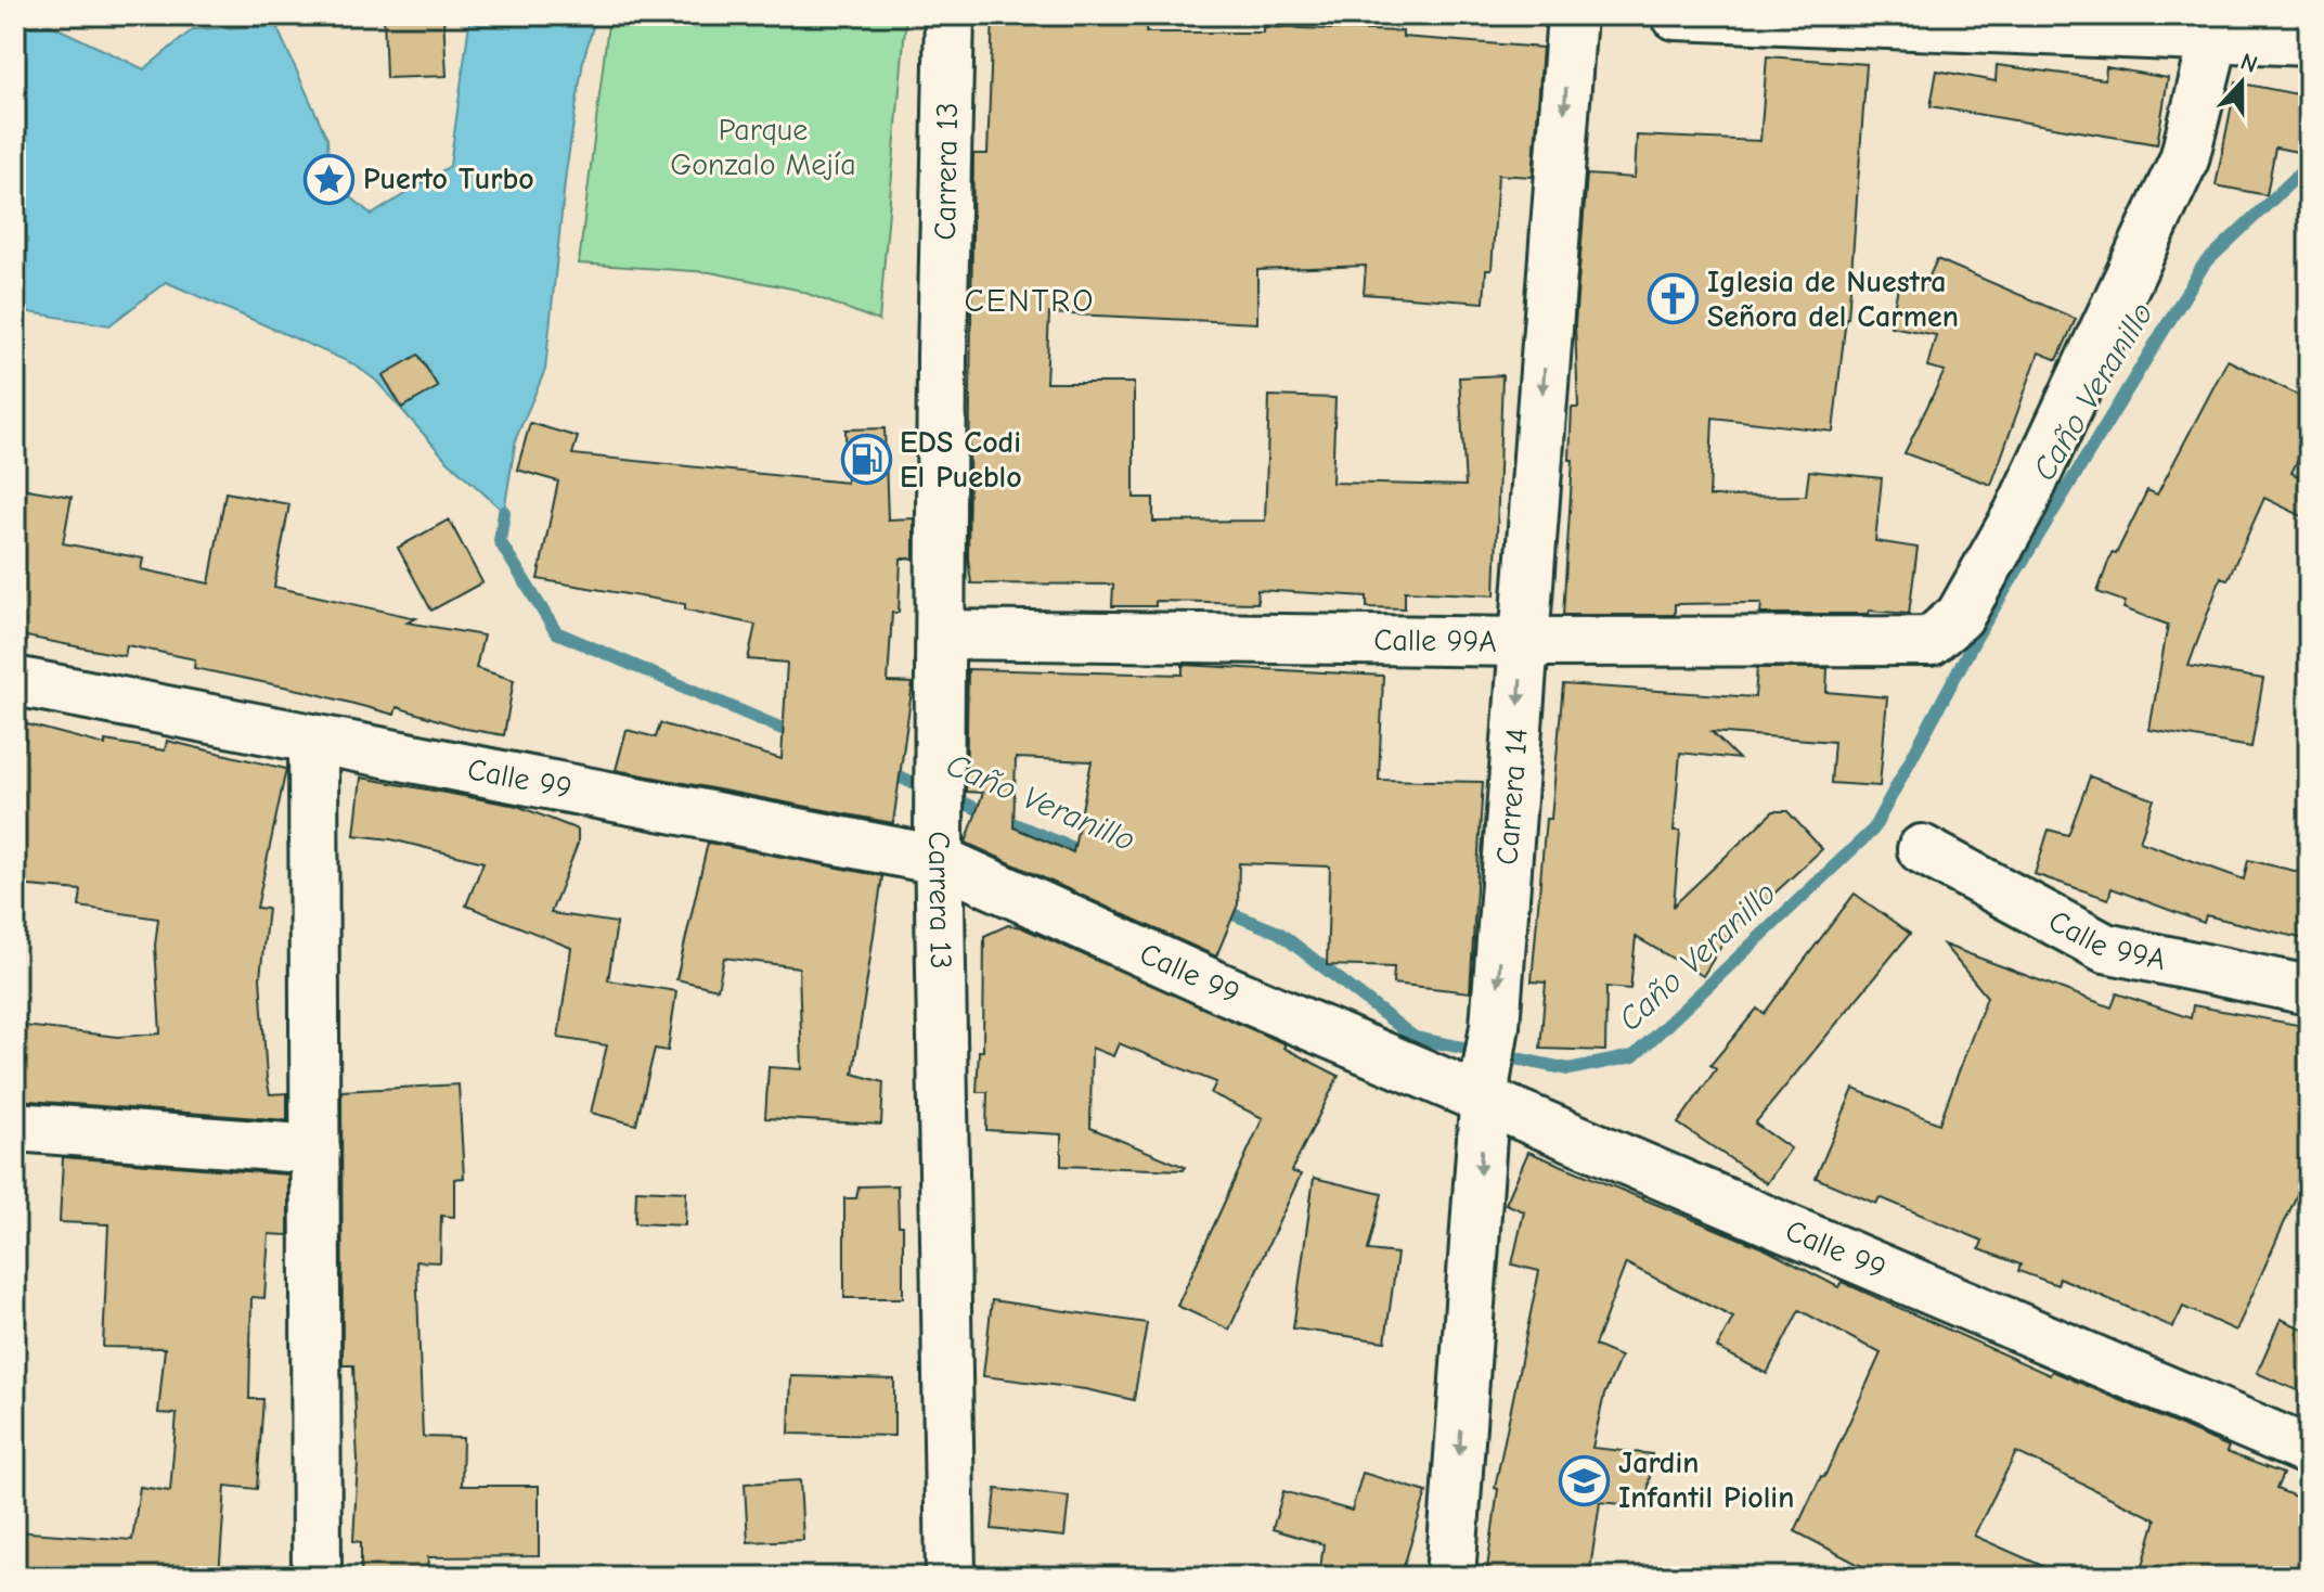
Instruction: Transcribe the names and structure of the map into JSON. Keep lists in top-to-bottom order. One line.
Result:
{"streets":{"street":["Carrera 13","Calle 99A","Calle 99","Carrera 14"]},"crossings":[["Carrera 13","Calle 99A"],["Carrera 13","Calle 99"],["Calle 99A","Carrera 14"],["Calle 99","Carrera 14"]],"one_way":["Carrera 14"],"districts":["CENTRO"],"water":["Caño Veranillo"],"parks":["Parque Gonzalo Mejía"],"places":{"place":["Puerto Turbo"],"church":["Iglesia de Nuestra Señora del Carmen"],"fuel station":["EDS Codi El Pueblo"],"school or university":["Jardin Infantil Piolin"]},"north":"top"}
